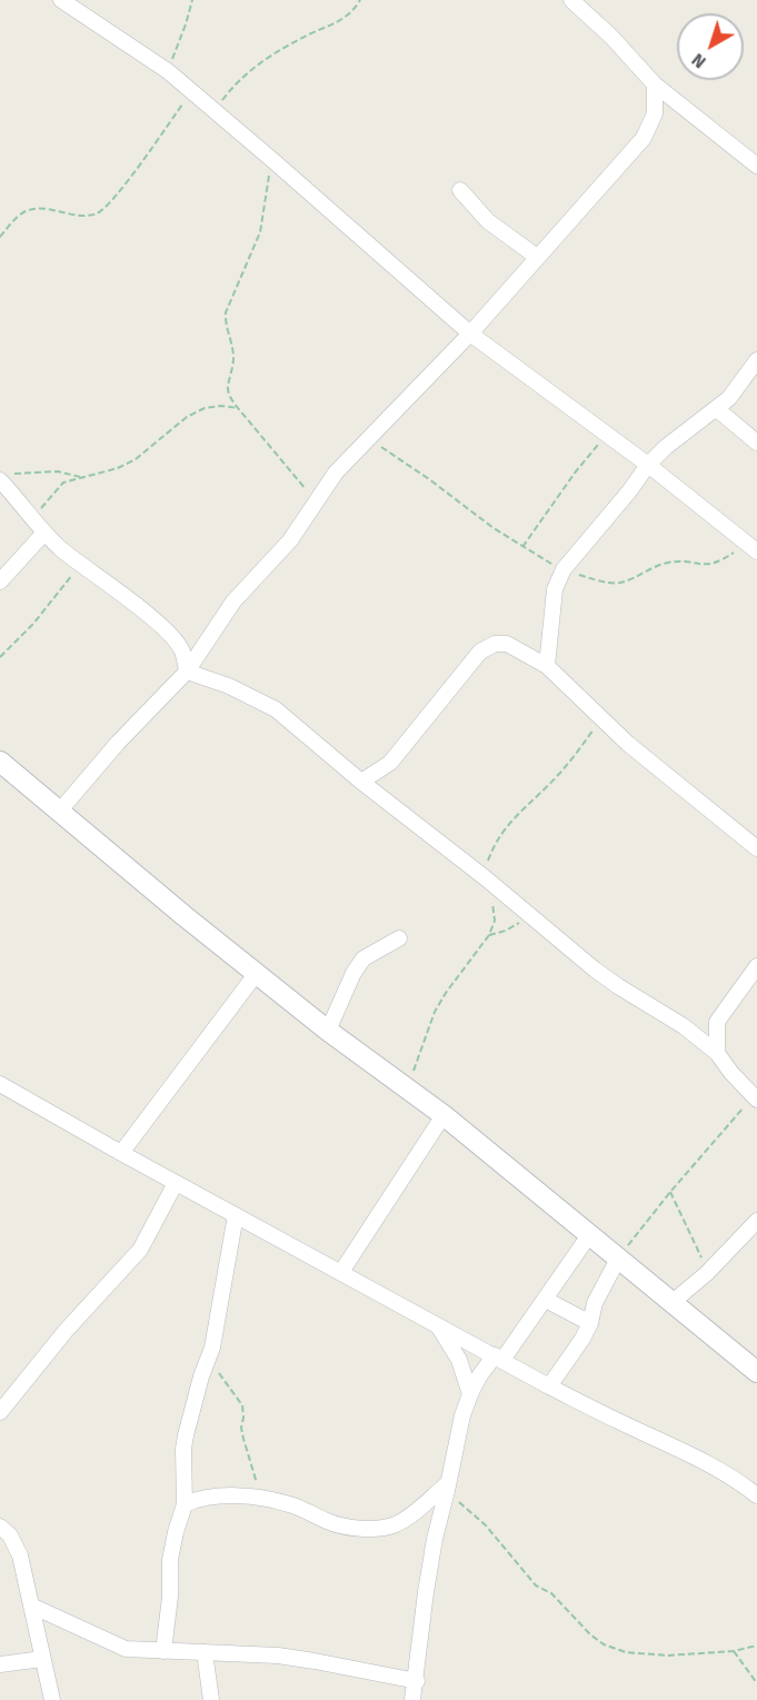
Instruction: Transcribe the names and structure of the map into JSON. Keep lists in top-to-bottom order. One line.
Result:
{"north":"bottom left"}
